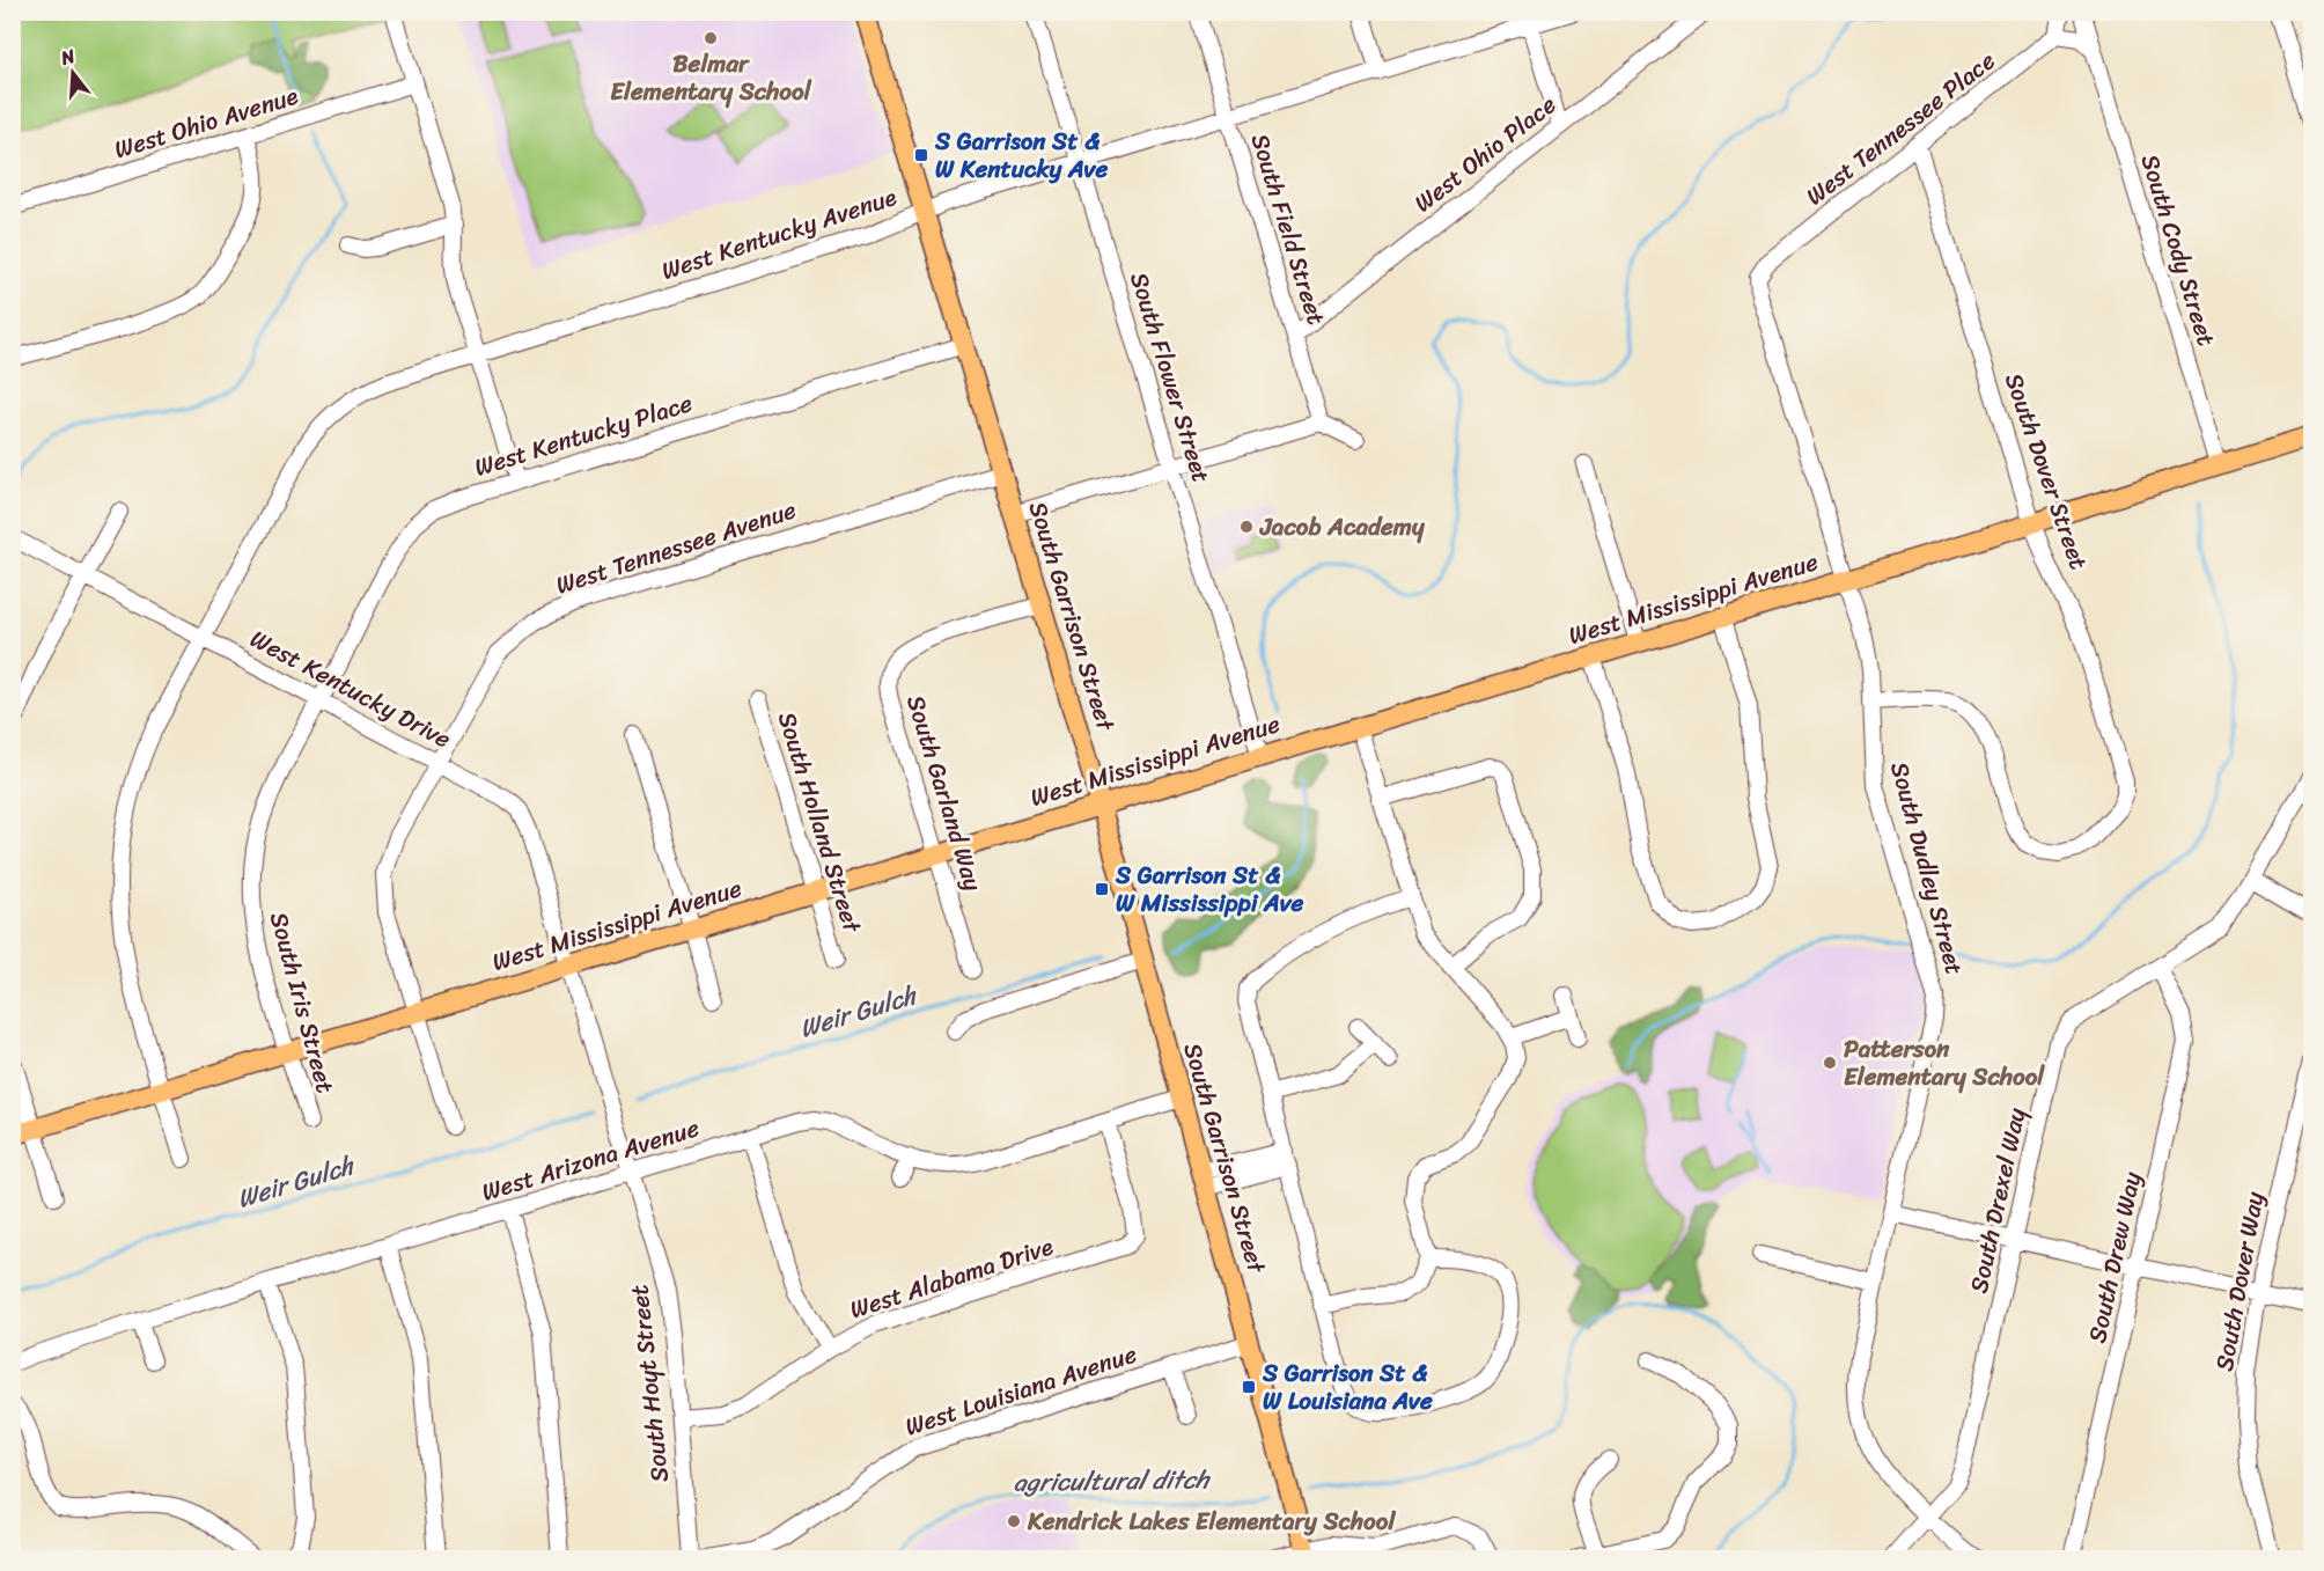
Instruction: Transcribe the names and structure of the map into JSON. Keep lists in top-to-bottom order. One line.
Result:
{"streets":{"main road":["West Mississippi Avenue","South Garrison Street"],"street":["West Ohio Avenue","West Tennessee Place","West Ohio Place","South Field Street","West Kentucky Avenue","South Cody Street","South Flower Street","West Kentucky Place","South Dover Street","West Tennessee Avenue","West Kentucky Drive","South Garland Way","South Holland Street","South Dudley Street","South Iris Street","West Arizona Avenue","South Drexel Way","South Drew Way","West Alabama Drive","South Dover Way","South Hoyt Street","West Louisiana Avenue"]},"crossings":[["West Tennessee Place","South Dover Street"],["West Tennessee Place","South Dudley Street"],["West Ohio Place","South Field Street"],["South Field Street","West Kentucky Avenue"],["West Kentucky Avenue","South Flower Street"],["West Kentucky Avenue","West Mississippi Avenue"],["West Kentucky Avenue","South Garrison Street"],["West Kentucky Avenue","West Kentucky Drive"],["South Cody Street","West Mississippi Avenue"],["South Flower Street","West Mississippi Avenue"],["West Kentucky Place","South Garrison Street"],["West Kentucky Place","West Kentucky Drive"],["West Kentucky Place","South Iris Street"],["South Dover Street","West Mississippi Avenue"],["South Dover Street","South Dudley Street"],["West Tennessee Avenue","West Mississippi Avenue"],["West Tennessee Avenue","South Garrison Street"],["West Tennessee Avenue","West Kentucky Drive"],["West Mississippi Avenue","South Garrison Street"],["West Mississippi Avenue","West Kentucky Drive"],["West Mississippi Avenue","South Garland Way"],["West Mississippi Avenue","South Holland Street"],["West Mississippi Avenue","South Dudley Street"],["West Mississippi Avenue","South Iris Street"],["West Mississippi Avenue","South Hoyt Street"],["South Garrison Street","South Garland Way"],["South Garrison Street","West Arizona Avenue"],["South Garrison Street","West Louisiana Avenue"],["West Kentucky Drive","South Iris Street"],["West Kentucky Drive","South Hoyt Street"],["South Dudley Street","South Drexel Way"],["West Arizona Avenue","West Alabama Drive"],["West Arizona Avenue","South Hoyt Street"],["South Drexel Way","South Drew Way"],["West Alabama Drive","South Hoyt Street"]],"water":["Weir Gulch","agricultural ditch"],"places":{"other":["Belmar Elementary School","Jacob Academy","Patterson Elementary School","Kendrick Lakes Elementary School"],"transit":["S Garrison St & W Kentucky Ave","S Garrison St & W Mississippi Ave","S Garrison St & W Louisiana Ave"]},"north":"top"}
